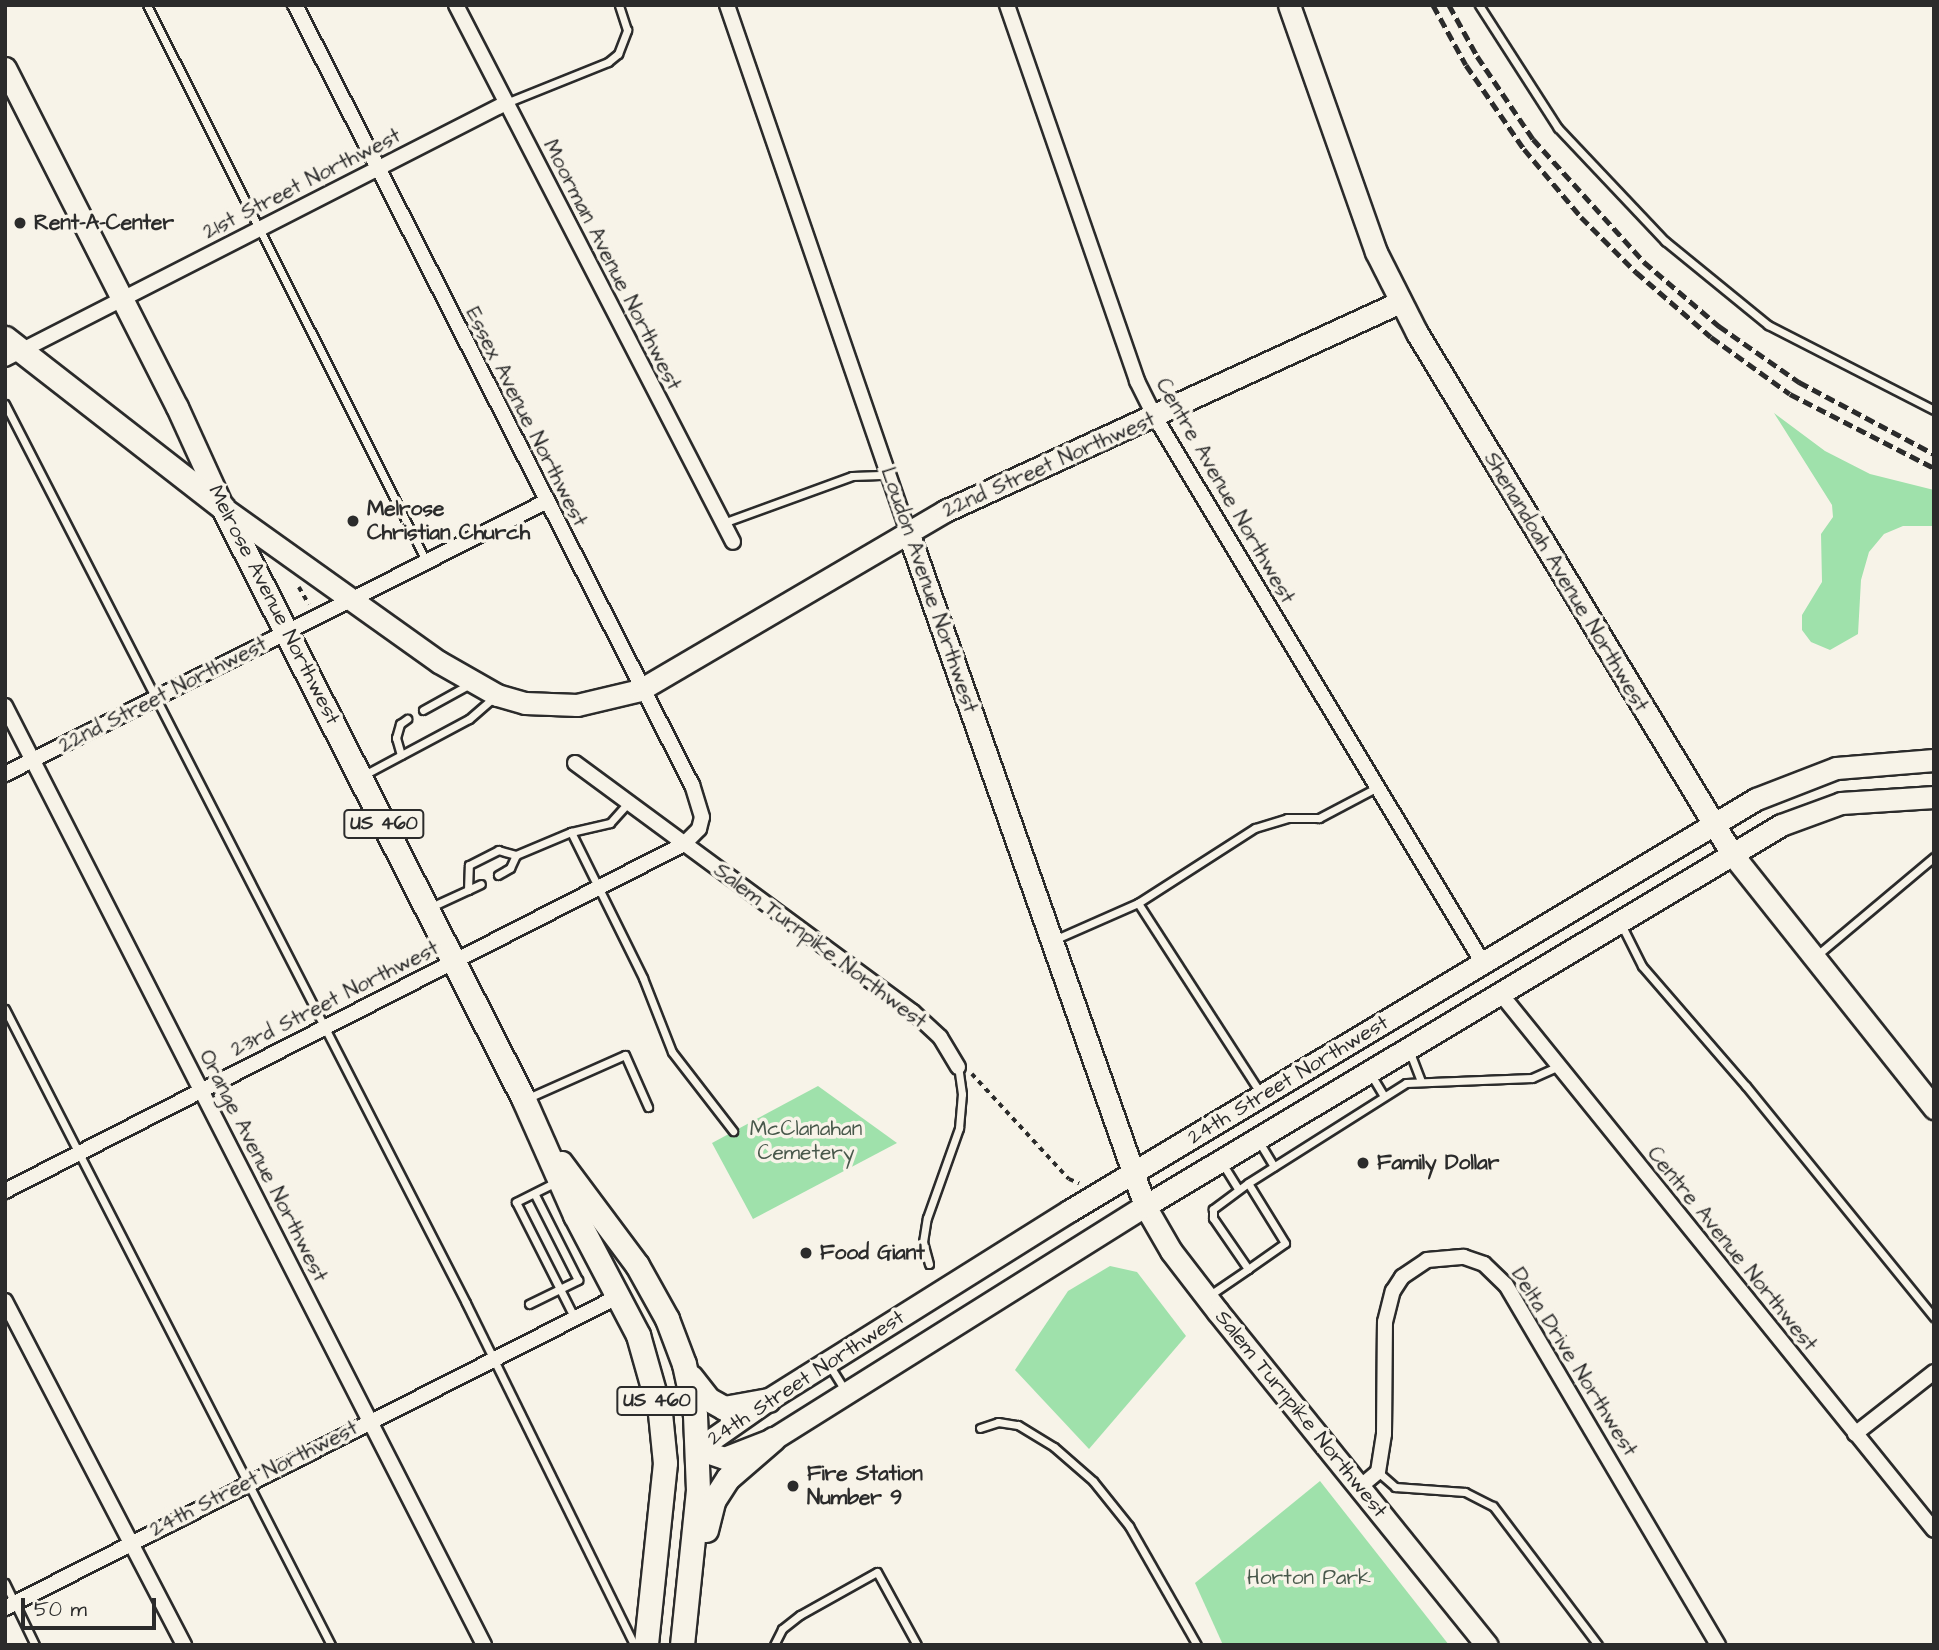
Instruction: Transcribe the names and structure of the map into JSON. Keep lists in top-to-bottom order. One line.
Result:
{"streets":{"main road":["Melrose Avenue Northwest","US 460"],"street":["21st Street Northwest","Moorman Avenue Northwest","Essex Avenue Northwest","22nd Street Northwest","Centre Avenue Northwest","Shenandoah Avenue Northwest","Loudon Avenue Northwest","Salem Turnpike Northwest","23rd Street Northwest","24th Street Northwest","Orange Avenue Northwest","Delta Drive Northwest"]},"crossings":[["21st Street Northwest","Moorman Avenue Northwest"],["21st Street Northwest","Essex Avenue Northwest"],["21st Street Northwest","Melrose Avenue Northwest"],["21st Street Northwest","US 460"],["Essex Avenue Northwest","22nd Street Northwest"],["Essex Avenue Northwest","Salem Turnpike Northwest"],["Essex Avenue Northwest","23rd Street Northwest"],["22nd Street Northwest","Centre Avenue Northwest"],["22nd Street Northwest","Shenandoah Avenue Northwest"],["22nd Street Northwest","Loudon Avenue Northwest"],["22nd Street Northwest","Melrose Avenue Northwest"],["22nd Street Northwest","Orange Avenue Northwest"],["Centre Avenue Northwest","24th Street Northwest"],["Shenandoah Avenue Northwest","24th Street Northwest"],["Loudon Avenue Northwest","Salem Turnpike Northwest"],["Loudon Avenue Northwest","24th Street Northwest"],["Melrose Avenue Northwest","US 460"],["Melrose Avenue Northwest","23rd Street Northwest"],["Melrose Avenue Northwest","24th Street Northwest"],["Salem Turnpike Northwest","23rd Street Northwest"],["Salem Turnpike Northwest","24th Street Northwest"],["23rd Street Northwest","Orange Avenue Northwest"],["24th Street Northwest","Orange Avenue Northwest"]],"parks":["McClanahan Cemetery","Horton Park"],"places":["Rent-A-Center","Melrose Christian Church","Family Dollar","Food Giant","Fire Station Number 9"],"scale_bar":"50 m"}
